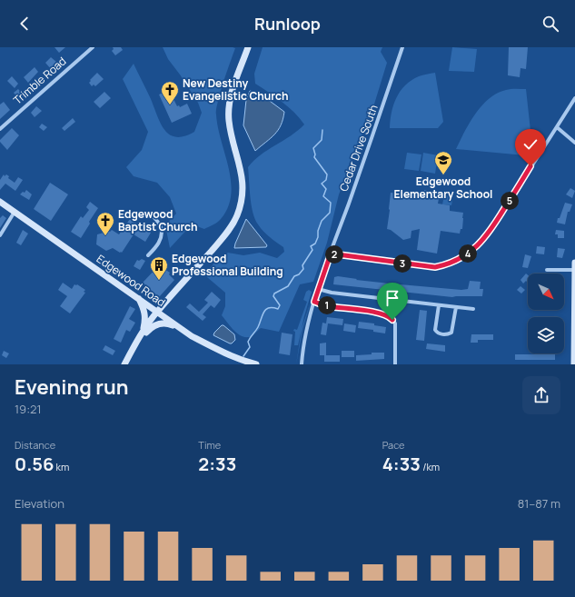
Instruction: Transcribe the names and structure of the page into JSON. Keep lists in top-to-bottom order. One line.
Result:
{"streets":{"street":["Trimble Road","Cedar Drive South","Edgewood Road"]},"places":{"church":["New Destiny Evangelistic Church","Edgewood Baptist Church"],"school or university":["Edgewood Elementary School"],"building":["Edgewood Professional Building"]},"north":"bottom right","page":{"header":"Runloop","pins":["5","4","2","3","1"],"heading":["Evening run","19:21"],"stats":[["Distance","0.56 km"],["Time","2:33"],["Pace","4:33 /km"]],"chart":["Elevation","81–87 m"]}}
